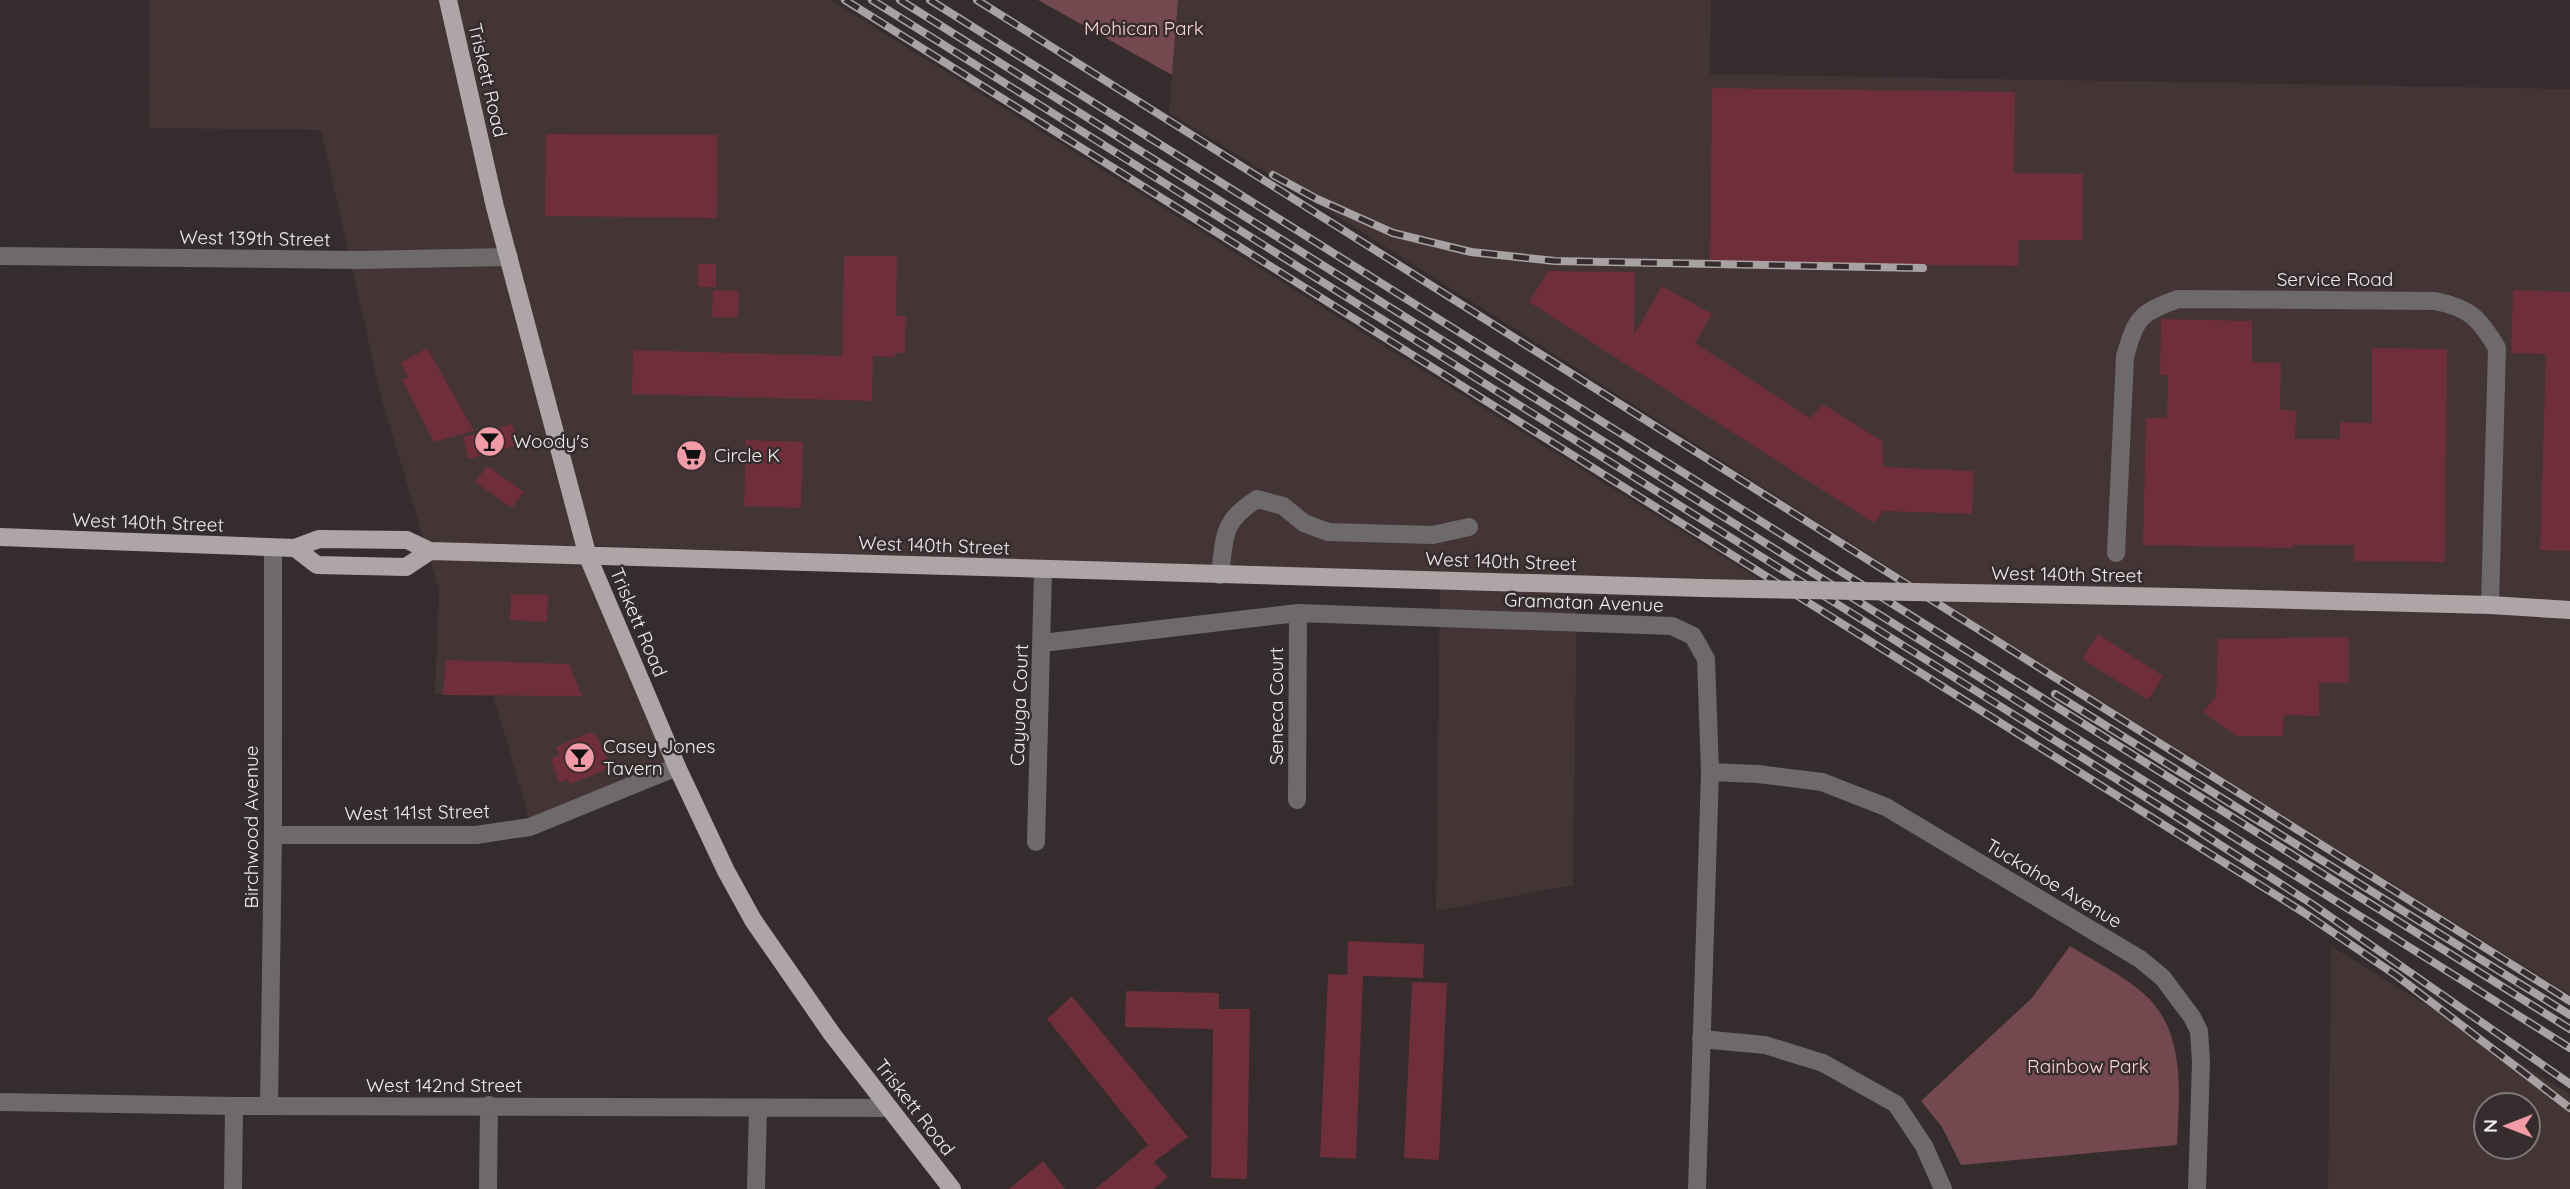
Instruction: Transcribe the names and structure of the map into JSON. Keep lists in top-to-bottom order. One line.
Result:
{"streets":{"main road":["Triskett Road","West 140th Street"],"street":["West 139th Street","Service Road","Gramatan Avenue","Cayuga Court","Seneca Court","West 141st Street","Birchwood Avenue","Tuckahoe Avenue","West 142nd Street"]},"crossings":[["Triskett Road","West 139th Street"],["Triskett Road","West 140th Street"],["Triskett Road","West 141st Street"],["Triskett Road","West 142nd Street"],["Service Road","West 140th Street"],["West 140th Street","Cayuga Court"],["West 140th Street","Birchwood Avenue"],["Gramatan Avenue","Cayuga Court"],["Gramatan Avenue","Seneca Court"],["Gramatan Avenue","Tuckahoe Avenue"],["West 141st Street","Birchwood Avenue"],["Birchwood Avenue","West 142nd Street"]],"parks":["Mohican Park","Rainbow Park"],"places":{"bar":["Woody's","Casey Jones Tavern"],"supermarket":["Circle K"]},"north":"left"}
